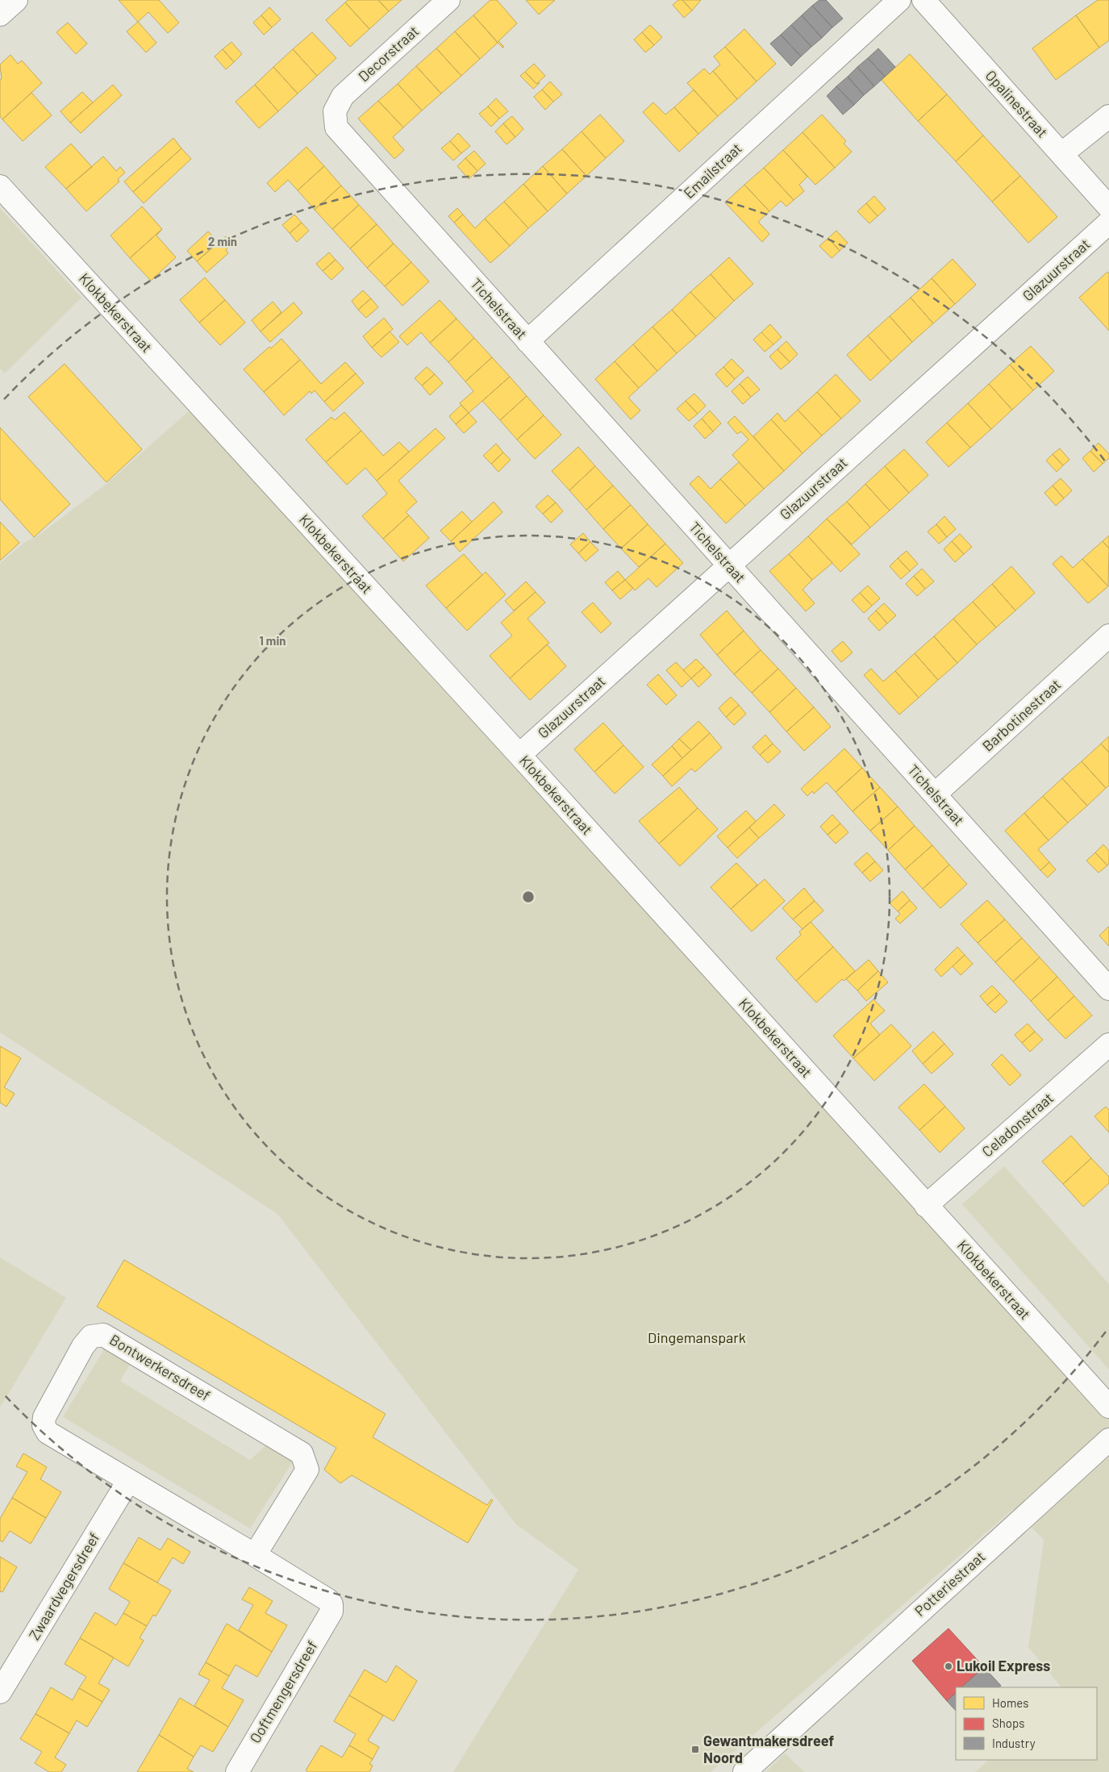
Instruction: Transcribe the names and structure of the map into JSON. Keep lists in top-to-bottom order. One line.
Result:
{"streets":{"street":["Decorstraat","Opalinestraat","Emailstraat","Glazuurstraat","Tichelstraat","Klokbekerstraat","Barbotinestraat","Celadonstraat","Bontwerkersdreef","Potteriestraat","Zwaardvegersdreef","Ooftmengersdreef"]},"crossings":[["Decorstraat","Tichelstraat"],["Emailstraat","Tichelstraat"],["Glazuurstraat","Tichelstraat"],["Glazuurstraat","Klokbekerstraat"],["Tichelstraat","Barbotinestraat"],["Klokbekerstraat","Celadonstraat"],["Bontwerkersdreef","Zwaardvegersdreef"],["Bontwerkersdreef","Ooftmengersdreef"]],"parks":["Dingemanspark"],"places":{"other":["Lukoil Express"],"transit":["Gewantmakersdreef Noord"]},"legend":["Homes","Shops","Industry"],"rings":["2 min","1 min"]}
